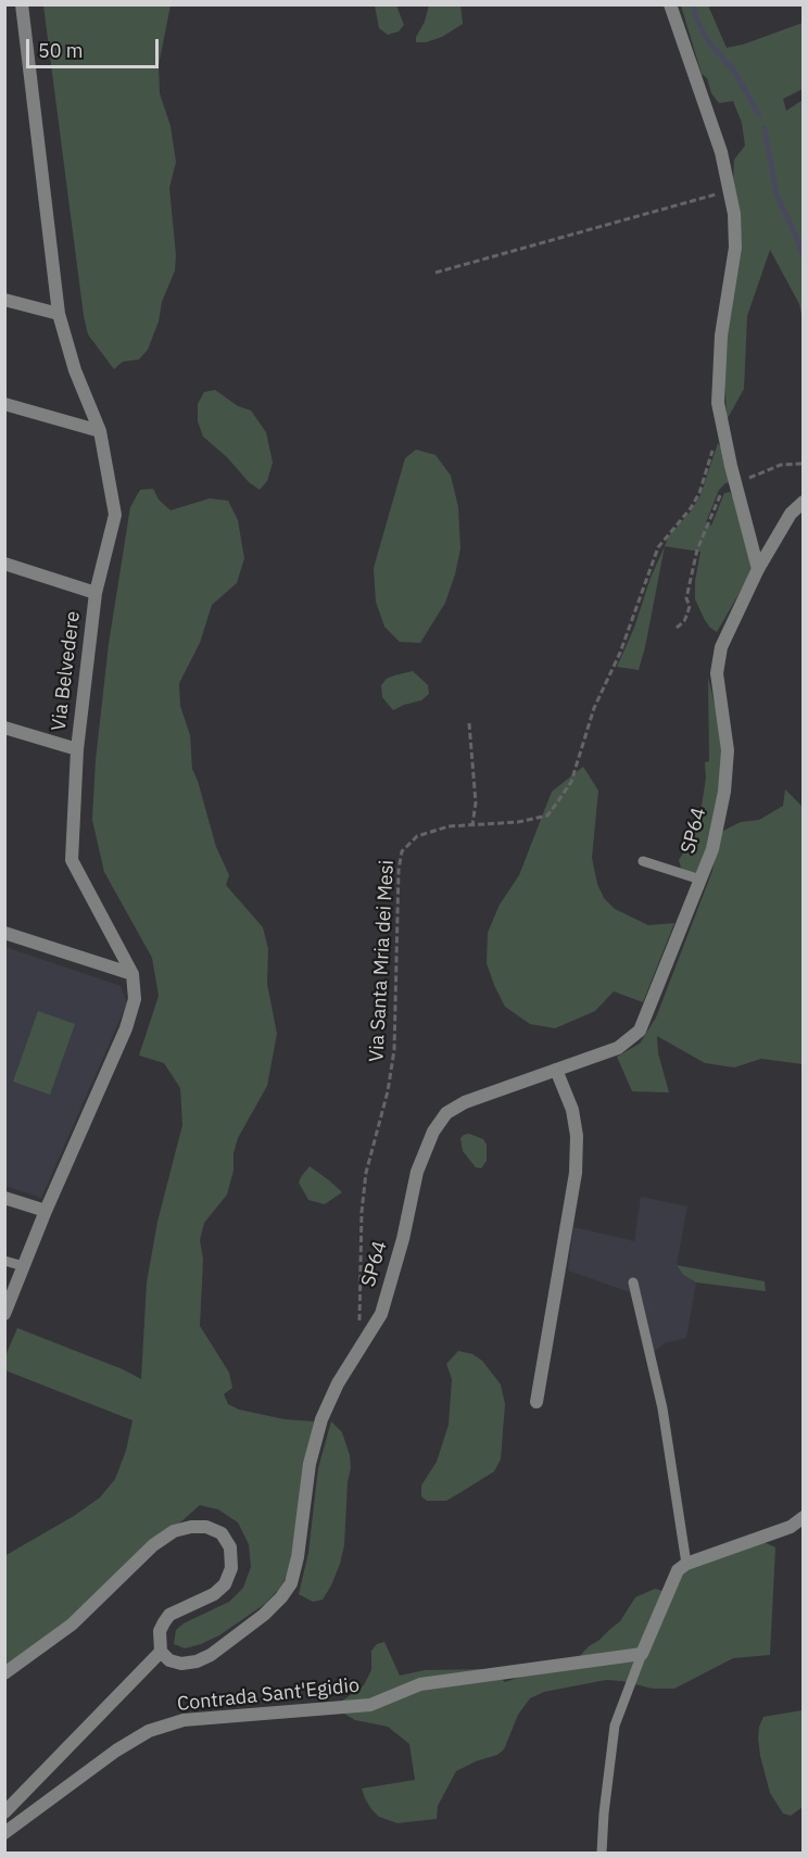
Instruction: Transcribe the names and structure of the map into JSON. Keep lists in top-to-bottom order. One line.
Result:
{"streets":{"street":["Via Belvedere","SP64","Contrada Sant'Egidio"],"path":["Via Santa Mria dei Mesi"]},"crossings":[["SP64","Via Santa Mria dei Mesi"]],"scale_bar":"50 m"}
